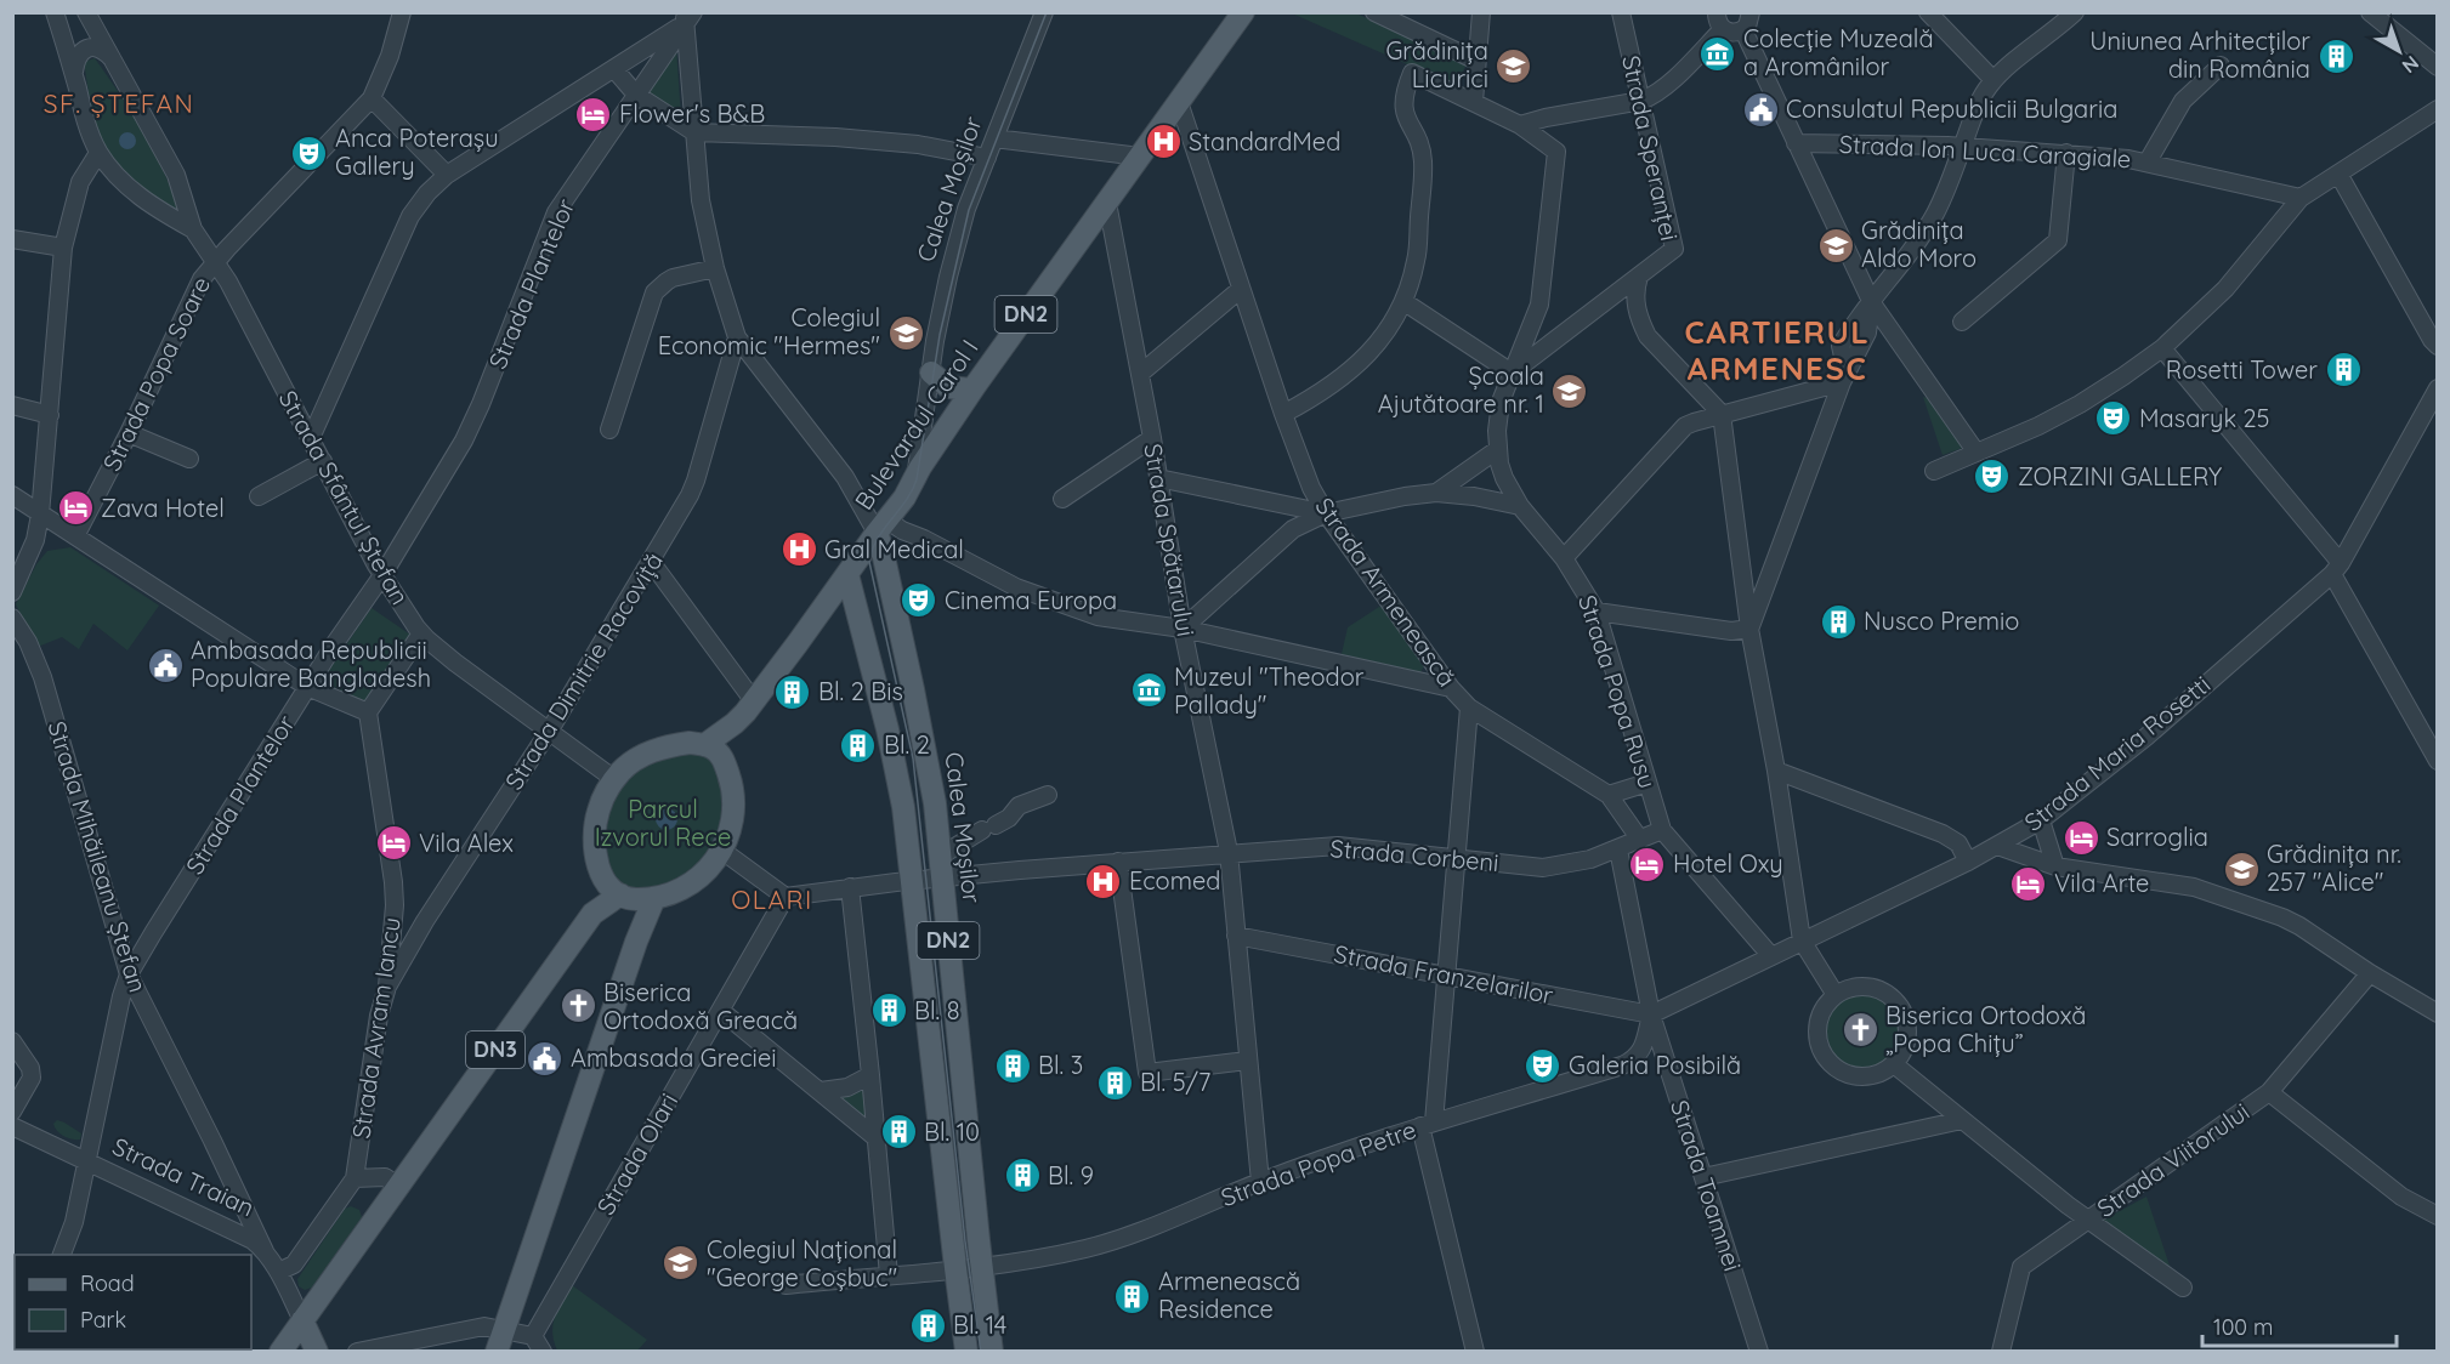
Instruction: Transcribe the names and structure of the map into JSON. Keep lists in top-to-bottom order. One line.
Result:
{"streets":{"main road":["Calea Moșilor","DN2","Bulevardul Carol I","DN3","Strada Traian"],"street":["Strada Speranței","Strada Ion Luca Caragiale","Strada Plantelor","Strada Popa Soare","Strada Sfântul Ștefan","Strada Spătarului","Strada Armenească","Strada Dimitrie Racoviță","Strada Popa Rusu","Strada Maria Rosetti","Strada Corbeni","Strada Mihăileanu Ștefan","Strada Franzelarilor","Strada Avram Iancu","Strada Olari","Strada Viitorului","Strada Popa Petre","Strada Toamnei"]},"crossings":[["Strada Speranței","Strada Popa Rusu"],["Calea Moșilor","Bulevardul Carol I"],["Calea Moșilor","Strada Corbeni"],["Calea Moșilor","Strada Popa Petre"],["Strada Plantelor","Strada Sfântul Ștefan"],["Strada Plantelor","Strada Mihăileanu Ștefan"],["Strada Plantelor","Strada Traian"],["DN2","Bulevardul Carol I"],["DN2","Strada Popa Petre"],["Strada Popa Soare","Strada Sfântul Ștefan"],["Bulevardul Carol I","Strada Sfântul Ștefan"],["Bulevardul Carol I","Strada Spătarului"],["Bulevardul Carol I","Strada Armenească"],["Bulevardul Carol I","DN3"],["Strada Sfântul Ștefan","Strada Dimitrie Racoviță"],["Strada Sfântul Ștefan","DN3"],["Strada Spătarului","Strada Corbeni"],["Strada Spătarului","Strada Franzelarilor"],["Strada Spătarului","Strada Popa Petre"],["Strada Armenească","Strada Corbeni"],["Strada Dimitrie Racoviță","Strada Avram Iancu"],["Strada Popa Rusu","Strada Corbeni"],["Strada Maria Rosetti","Strada Franzelarilor"],["Strada Maria Rosetti","Strada Popa Petre"],["Strada Maria Rosetti","Strada Toamnei"],["Strada Corbeni","Strada Toamnei"],["Strada Mihăileanu Ștefan","Strada Traian"],["Strada Franzelarilor","Strada Popa Petre"],["Strada Franzelarilor","Strada Toamnei"],["Strada Avram Iancu","Strada Traian"],["DN3","Strada Traian"],["Strada Popa Petre","Strada Toamnei"]],"districts":["SF. ȘTEFAN","CARTIERUL ARMENESC","OLARI"],"parks":["Parcul Izvorul Rece"],"places":{"museum":["Colecție Muzeală a Aromânilor","Muzeul \"Theodor Pallady\""],"building":["Uniunea Arhitecților din România","Rosetti Tower","Nusco Premio","Bl. 2 Bis","Bl. 2","Bl. 8","Bl. 3","Bl. 5/7","Bl. 10","Bl. 9","Armenească Residence","Bl. 14"],"school or university":["Grădinița Licurici","Grădinița Aldo Moro","Colegiul Economic \"Hermes\"","Școala Ajutătoare nr. 1","Grădinița nr. 257 \"Alice\"","Colegiul Național \"George Coșbuc\""],"public building":["Consulatul Republicii Bulgaria","Ambasada Republicii Populare Bangladesh","Ambasada Greciei"],"hotel":["Flower's B&B","Zava Hotel","Sarroglia","Vila Alex","Hotel Oxy","Vila Arte"],"hospital":["StandardMed","Gral Medical","Ecomed"],"theatre":["Anca Poterașu Gallery","Masaryk 25","ZORZINI GALLERY","Cinema Europa","Galeria Posibilă"],"church":["Biserica Ortodoxă Greacă","Biserica Ortodoxă „Popa Chițu”"]},"legend":["Road","Park"],"scale_bar":"100 m","north":"bottom right"}
